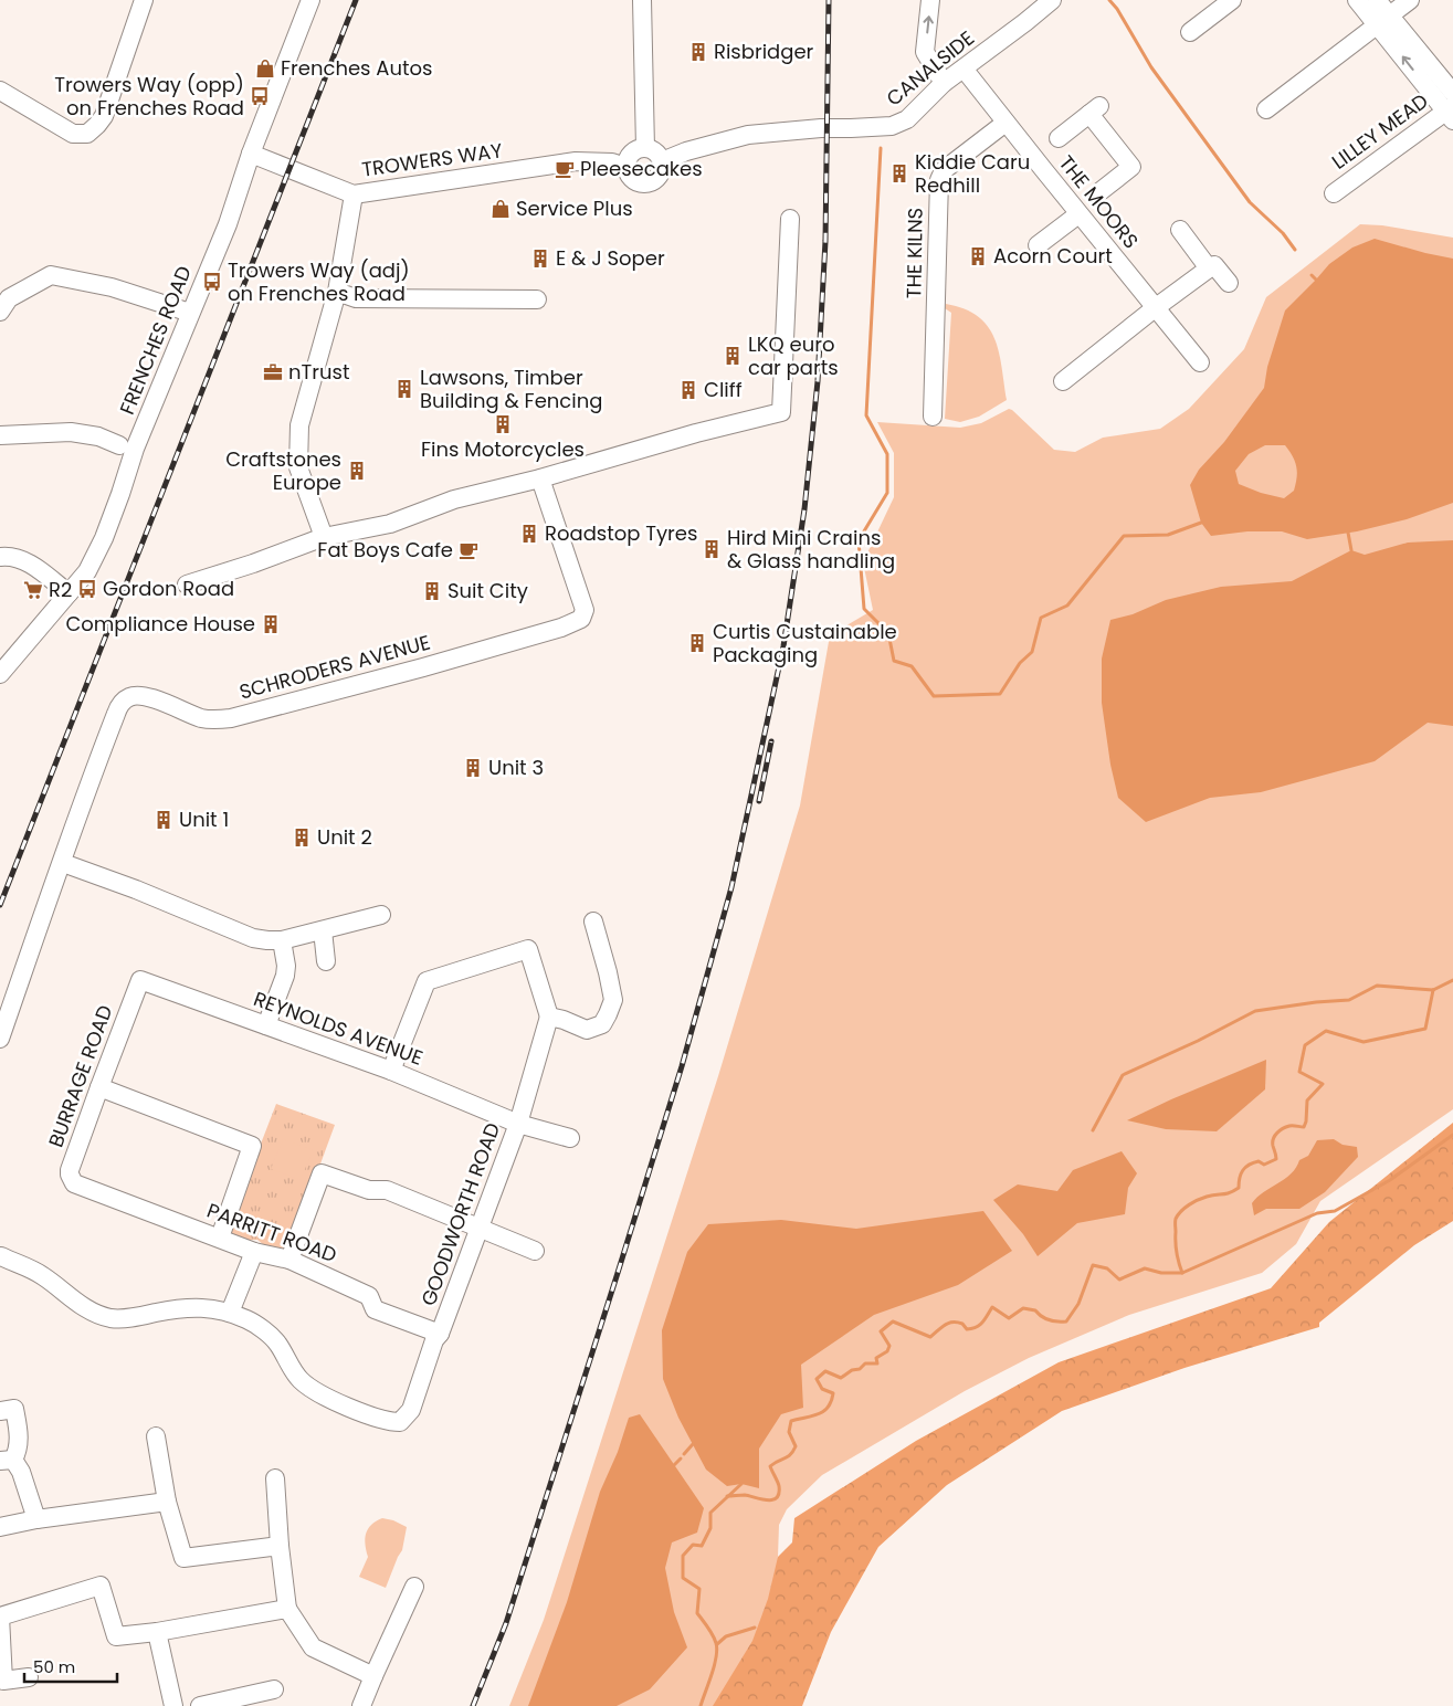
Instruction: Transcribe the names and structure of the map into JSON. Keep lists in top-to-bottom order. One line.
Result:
{"streets":{"street":["CANALSIDE","LILLEY MEAD","TROWERS WAY","THE MOORS","THE KILNS","FRENCHES ROAD","SCHRODERS AVENUE","REYNOLDS AVENUE","BURRAGE ROAD","GOODWORTH ROAD","PARRITT ROAD"]},"crossings":[["CANALSIDE","TROWERS WAY"],["CANALSIDE","THE MOORS"],["TROWERS WAY","FRENCHES ROAD"],["THE MOORS","THE KILNS"],["REYNOLDS AVENUE","BURRAGE ROAD"],["REYNOLDS AVENUE","GOODWORTH ROAD"],["BURRAGE ROAD","PARRITT ROAD"],["GOODWORTH ROAD","PARRITT ROAD"]],"places":{"building":["Risbridger","Kiddie Caru Redhill","Acorn Court","E & J Soper","LKQ euro car parts","Lawsons, Timber Building & Fencing","Cliff","Fins Motorcycles","Craftstones Europe","Roadstop Tyres","Hird Mini Crains & Glass handling","Suit City","Compliance House","Curtis Custainable Packaging","Unit 3","Unit 1","Unit 2"],"shop":["Frenches Autos","Service Plus"],"bus stop":["Trowers Way (opp) on Frenches Road","Trowers Way (adj) on Frenches Road","Gordon Road"],"cafe":["Pleesecakes","Fat Boys Cafe"],"office":["nTrust"],"supermarket":["R2"]},"scale_bar":"50 m"}
